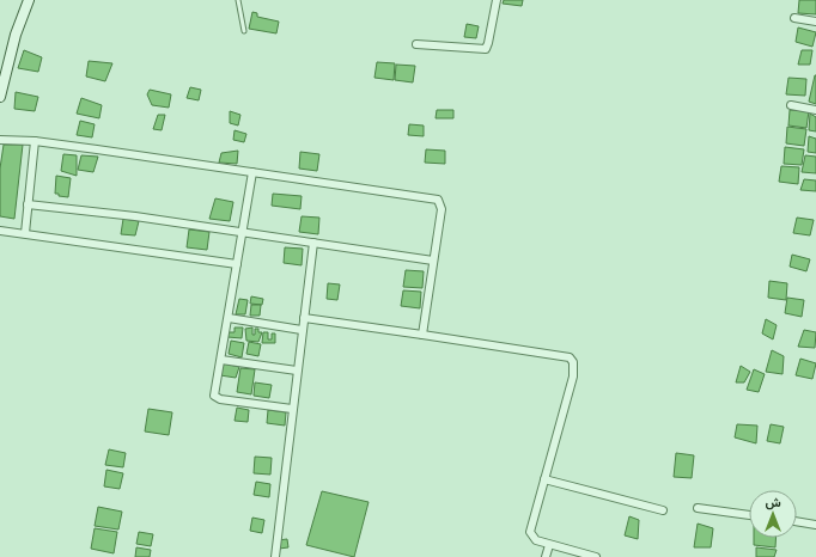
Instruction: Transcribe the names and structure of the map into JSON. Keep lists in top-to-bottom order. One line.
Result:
{"north":"top"}
